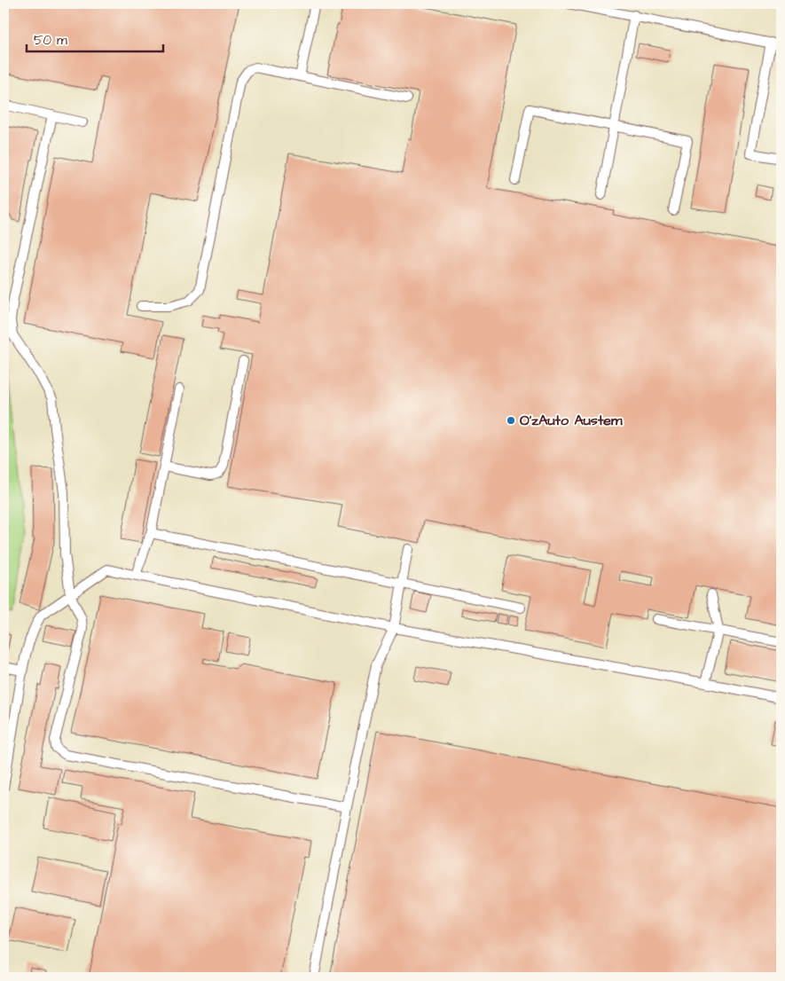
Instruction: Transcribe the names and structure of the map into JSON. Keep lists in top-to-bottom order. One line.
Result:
{"places":["O'zAuto Austem"],"scale_bar":"50 m"}
